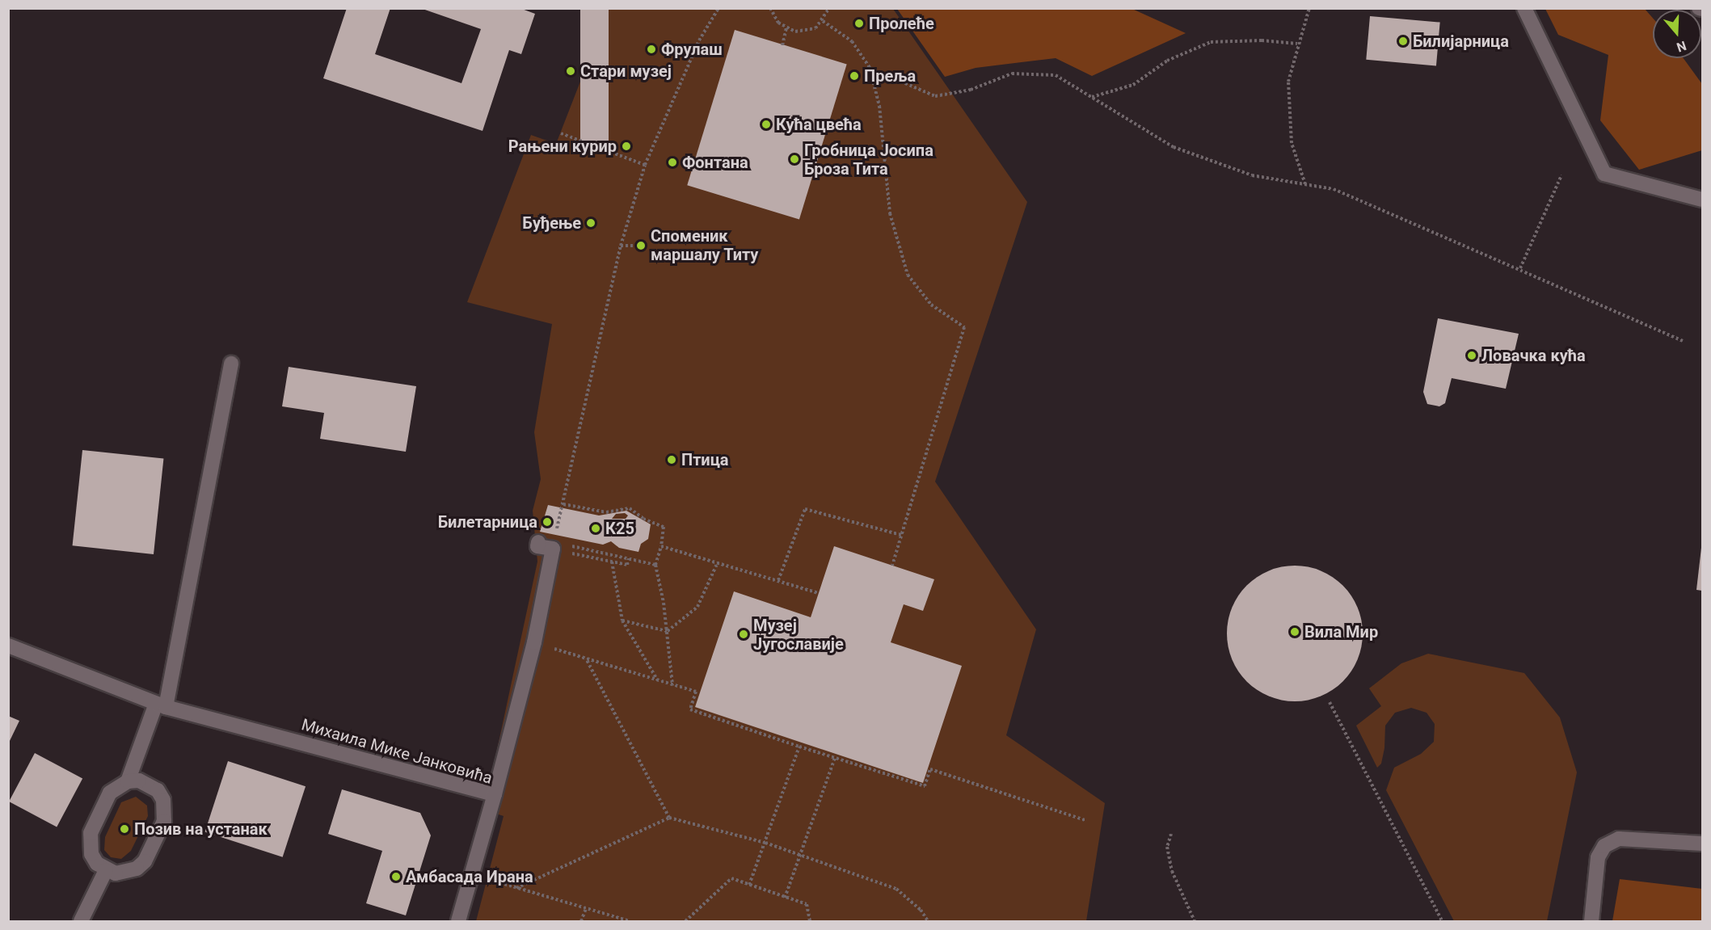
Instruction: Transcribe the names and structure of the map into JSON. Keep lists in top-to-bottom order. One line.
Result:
{"streets":{"street":["Михаила Мике Јанковића"]},"places":["Пролеће","Билијарница","Фрулаш","Стари музеј","Преља","Кућа цвећа","Рањени курир","Гробница Јосипа Броза Тита","Фонтана","Буђење","Споменик маршалу Титу","Ловачка кућа","Птица","Билетарница","К25","Вила Мир","Музеј Југославије","Позив на устанак","Амбасада Ирана"],"north":"bottom"}
